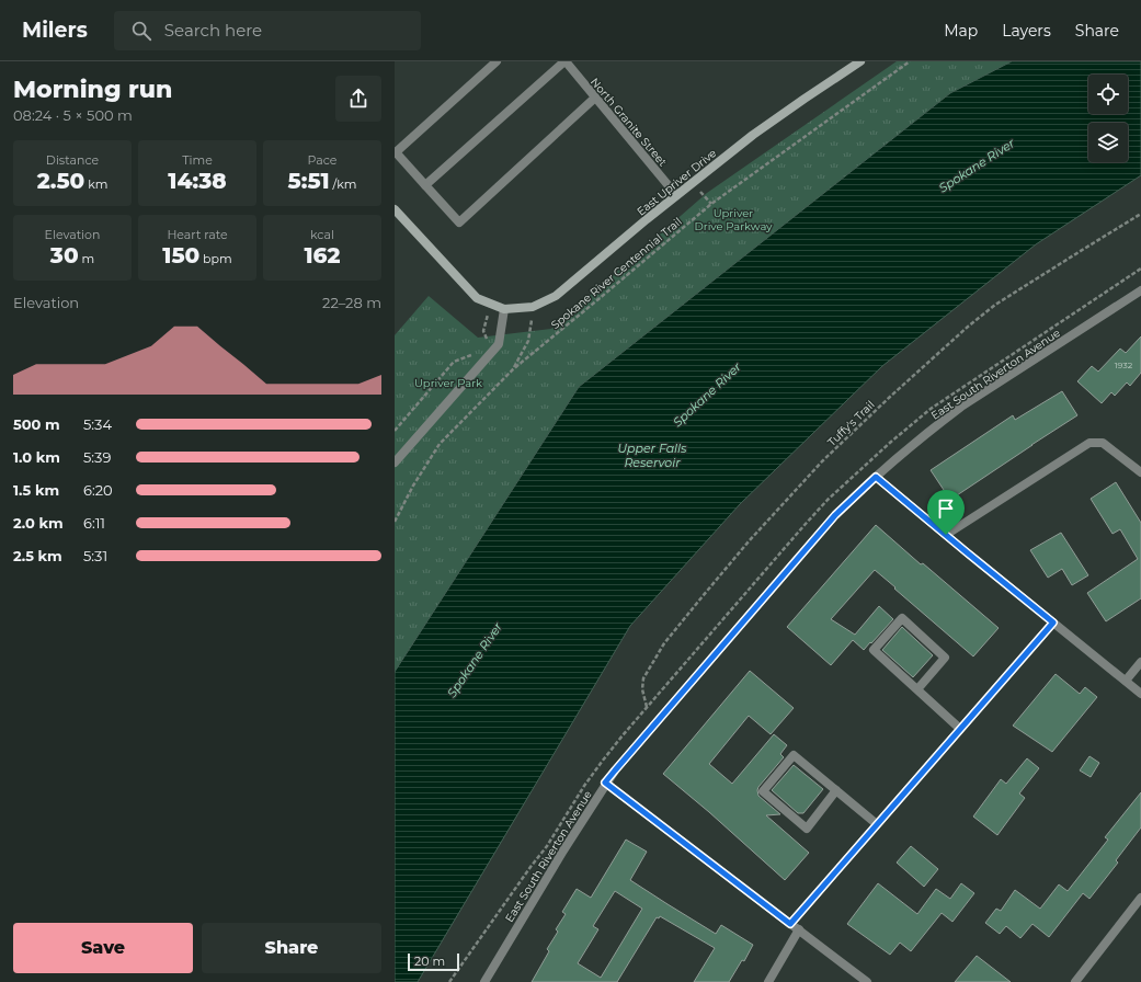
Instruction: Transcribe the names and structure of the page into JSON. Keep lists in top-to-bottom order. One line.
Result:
{"streets":{"street":["North Granite Street","East Upriver Drive","East South Riverton Avenue"],"path":["Spokane River Centennial Trail","Tuffy's Trail"]},"crossings":[["North Granite Street","East Upriver Drive"]],"water":["Spokane River","Upper Falls Reservoir"],"parks":["Upriver Drive Parkway","Upriver Park"],"house_numbers":["1932"],"scale_bar":"20 m","page":{"header":"Milers","search":"Search here","nav":["Map","Layers","Share"],"heading":["Morning run","08:24 · 5 × 500 m"],"stats":[["Distance","2.50 km"],["Time","14:38"],["Pace","5:51 /km"],["Elevation","30 m"],["Heart rate","150 bpm"],["kcal","162"]],"chart":["Elevation","22–28 m"],"list":[{"name":"500 m","note":"5:34"},{"name":"1.0 km","note":"5:39"},{"name":"1.5 km","note":"6:20"},{"name":"2.0 km","note":"6:11"},{"name":"2.5 km","note":"5:31"}],"buttons":["Save","Share"],"scale":"20 m"}}
